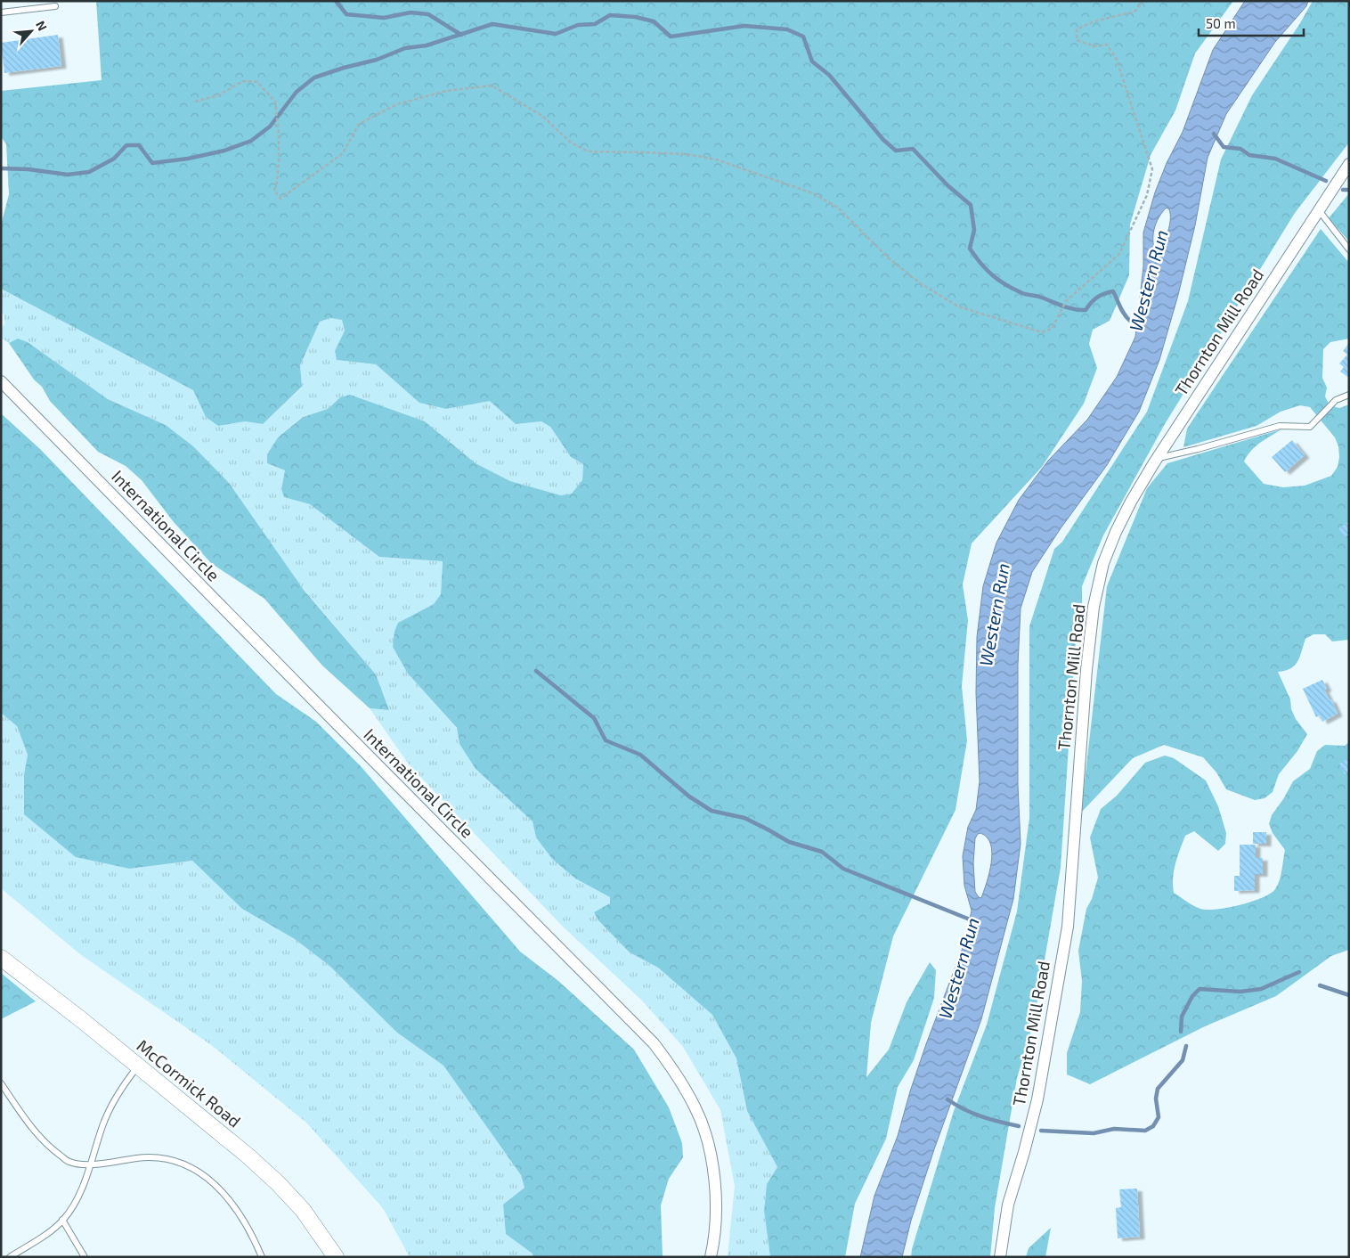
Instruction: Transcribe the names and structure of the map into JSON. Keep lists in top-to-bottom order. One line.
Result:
{"streets":{"main road":["McCormick Road"],"street":["Thornton Mill Road","International Circle"]},"water":["Western Run"],"scale_bar":"50 m","north":"top right"}
